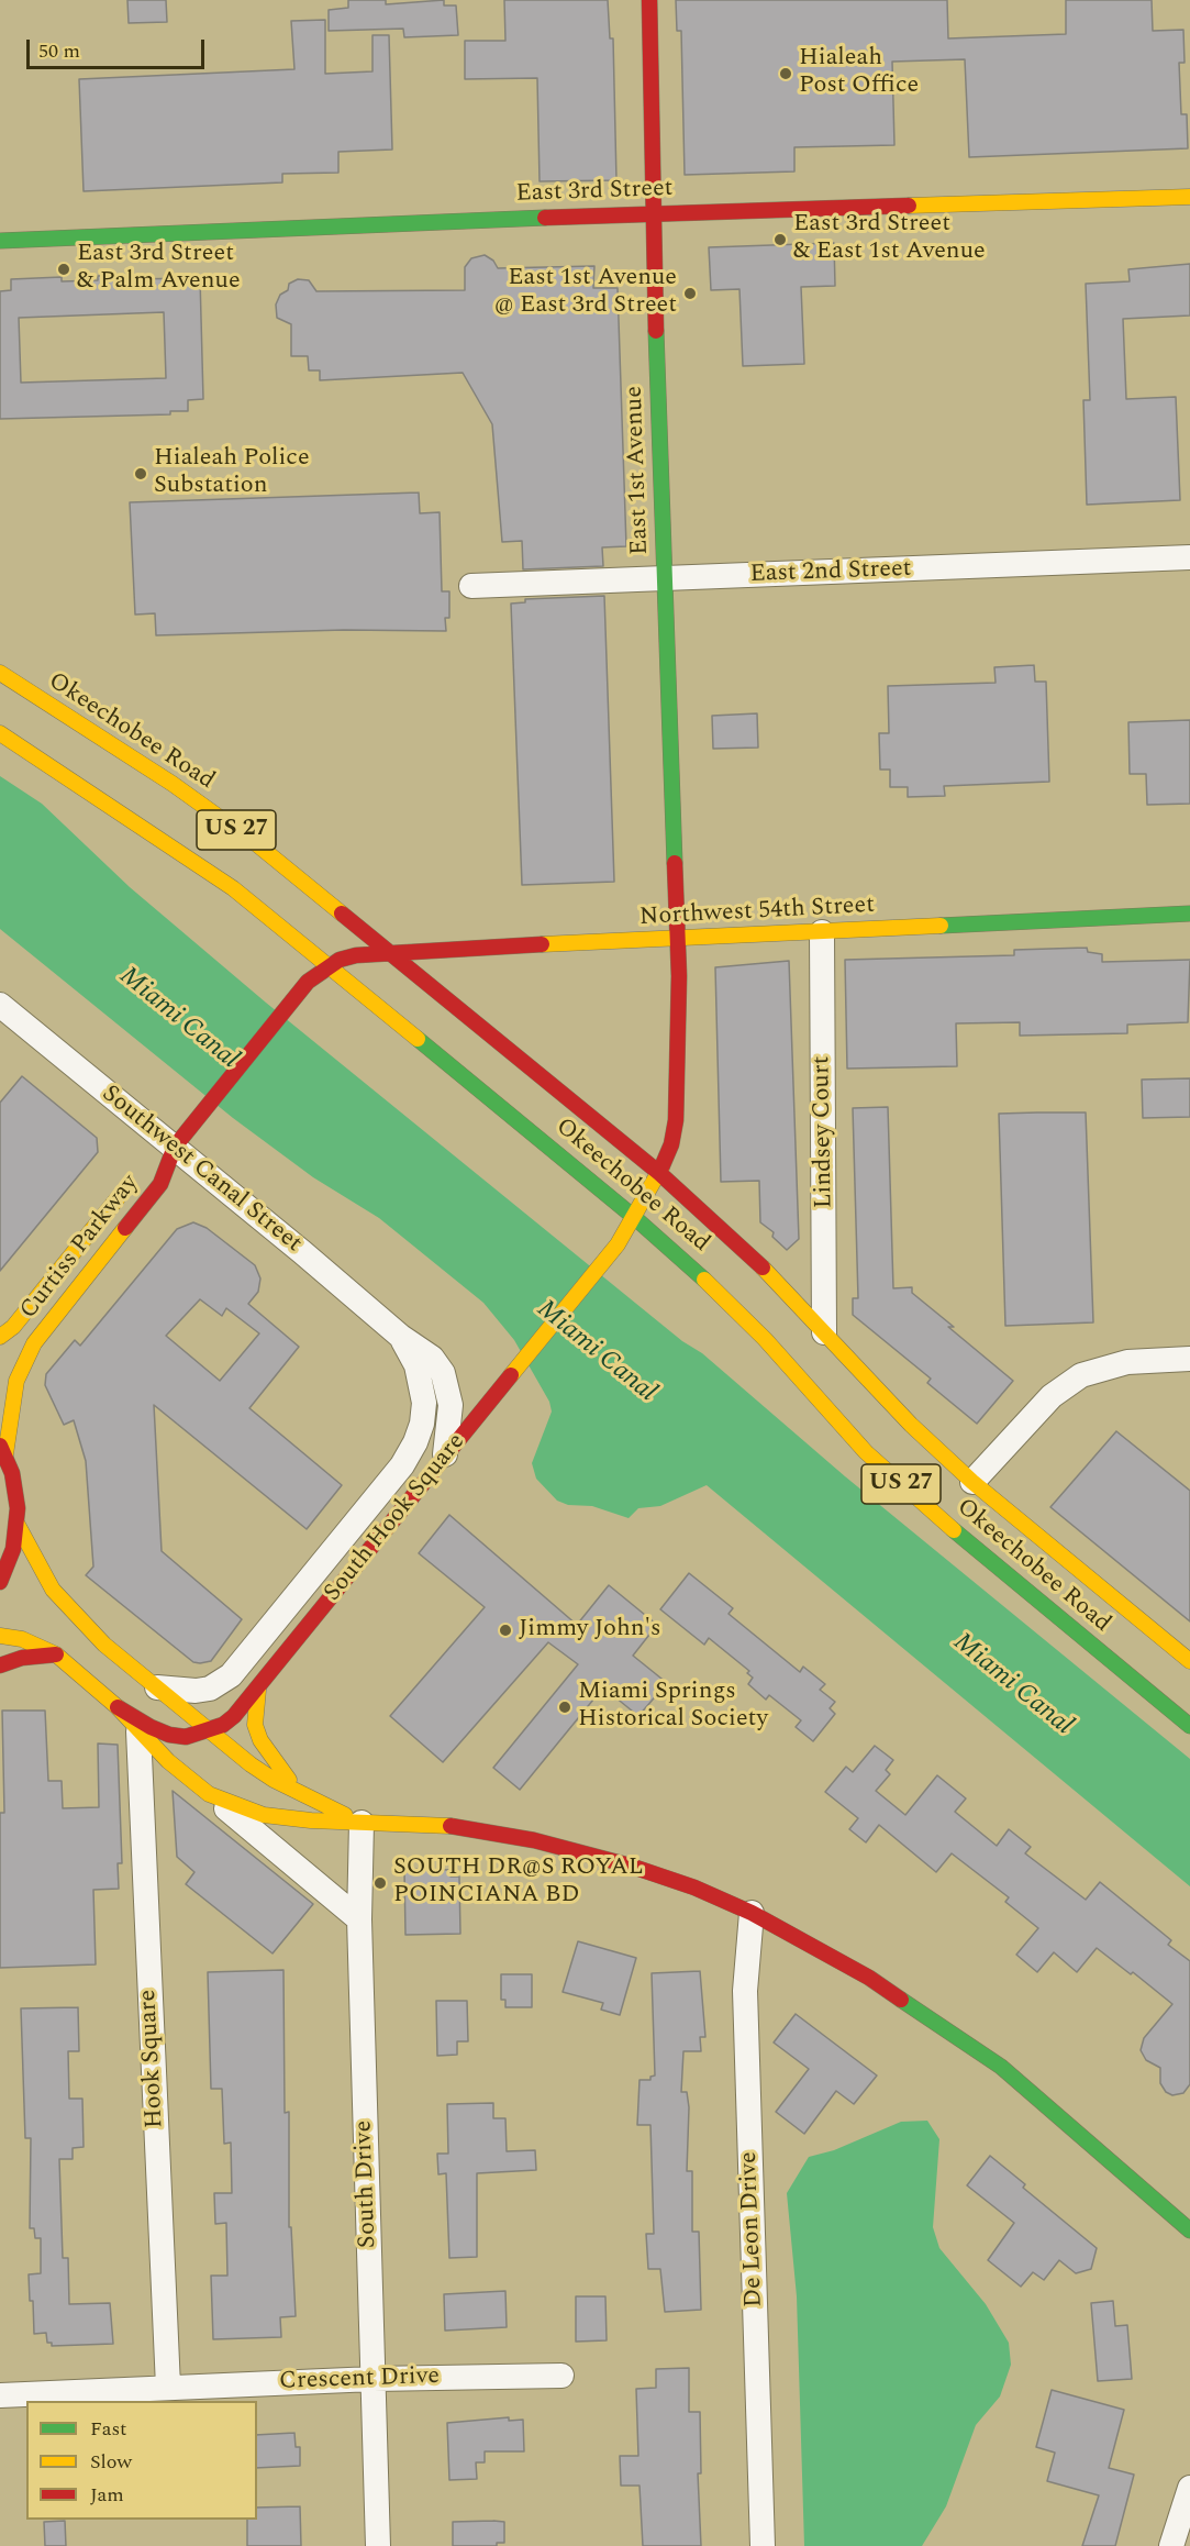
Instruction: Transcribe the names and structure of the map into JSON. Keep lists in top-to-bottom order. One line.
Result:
{"streets":{"main road":["East 3rd Street","East 1st Avenue","Okeechobee Road","US 27","Northwest 54th Street","Curtiss Parkway","South Hook Square"],"street":["East 2nd Street","Lindsey Court","Southwest Canal Street","Hook Square","South Drive","De Leon Drive","Crescent Drive"]},"crossings":[["East 3rd Street","East 1st Avenue"],["East 1st Avenue","East 2nd Street"],["East 1st Avenue","Okeechobee Road"],["East 1st Avenue","Northwest 54th Street"],["East 1st Avenue","South Hook Square"],["Okeechobee Road","Northwest 54th Street"],["Okeechobee Road","Lindsey Court"],["Okeechobee Road","Curtiss Parkway"],["Okeechobee Road","South Hook Square"],["Northwest 54th Street","Lindsey Court"],["Northwest 54th Street","Curtiss Parkway"],["Southwest Canal Street","Curtiss Parkway"],["Southwest Canal Street","South Hook Square"],["Hook Square","Crescent Drive"],["South Drive","Crescent Drive"]],"water":["Miami Canal"],"places":["Hialeah Post Office","East 3rd Street & East 1st Avenue","East 3rd Street & Palm Avenue","East 1st Avenue @ East 3rd Street","Hialeah Police Substation","Jimmy John's","Miami Springs Historical Society","SOUTH DR@S ROYAL POINCIANA BD"],"legend":["Fast","Slow","Jam"],"scale_bar":"50 m"}
